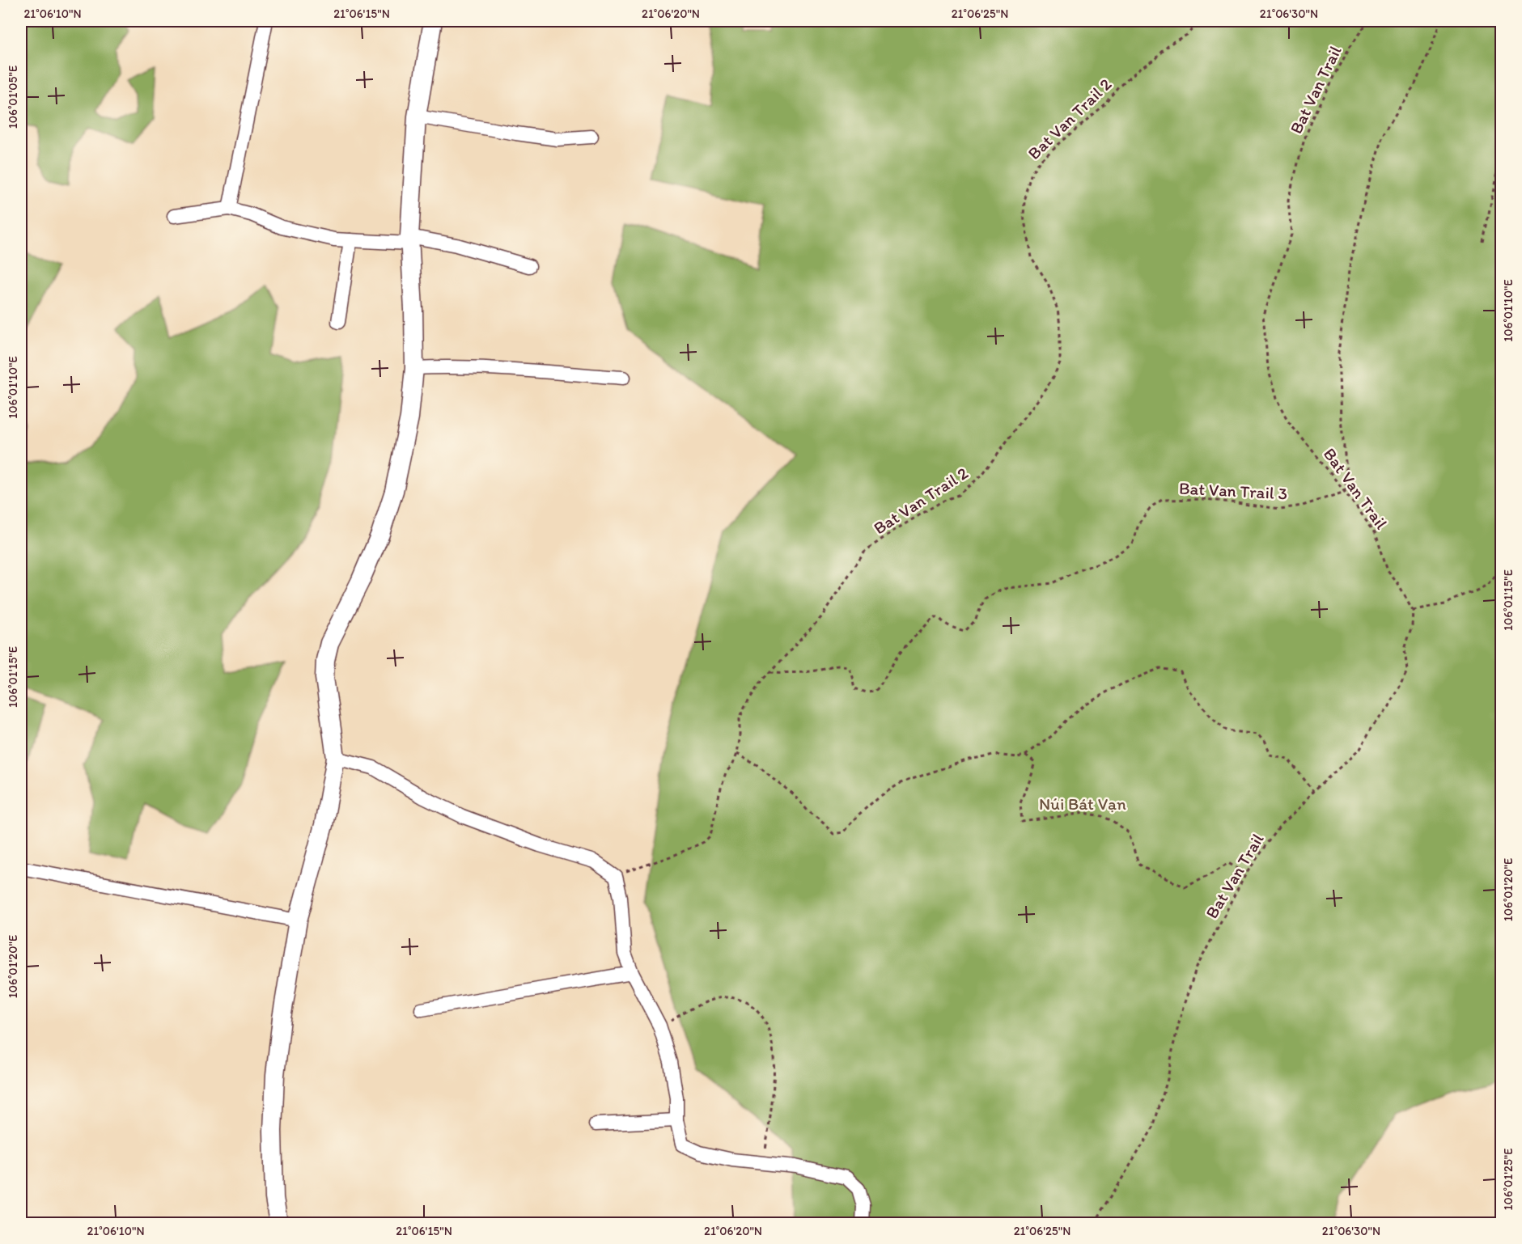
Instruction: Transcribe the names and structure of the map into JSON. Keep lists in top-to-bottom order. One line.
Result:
{"streets":{"path":["Bat Van Trail","Bat Van Trail 2","Bat Van Trail 3"]},"crossings":[["Bat Van Trail","Bat Van Trail 3"],["Bat Van Trail 2","Bat Van Trail 3"]],"parks":["Núi Bát Vạn"],"coordinates":["21°06'10\"N","21°06'15\"N","21°06'20\"N","21°06'25\"N","21°06'30\"N","106°01'05\"E","106°01'10\"E","106°01'15\"E","106°01'20\"E","106°01'25\"E"]}
